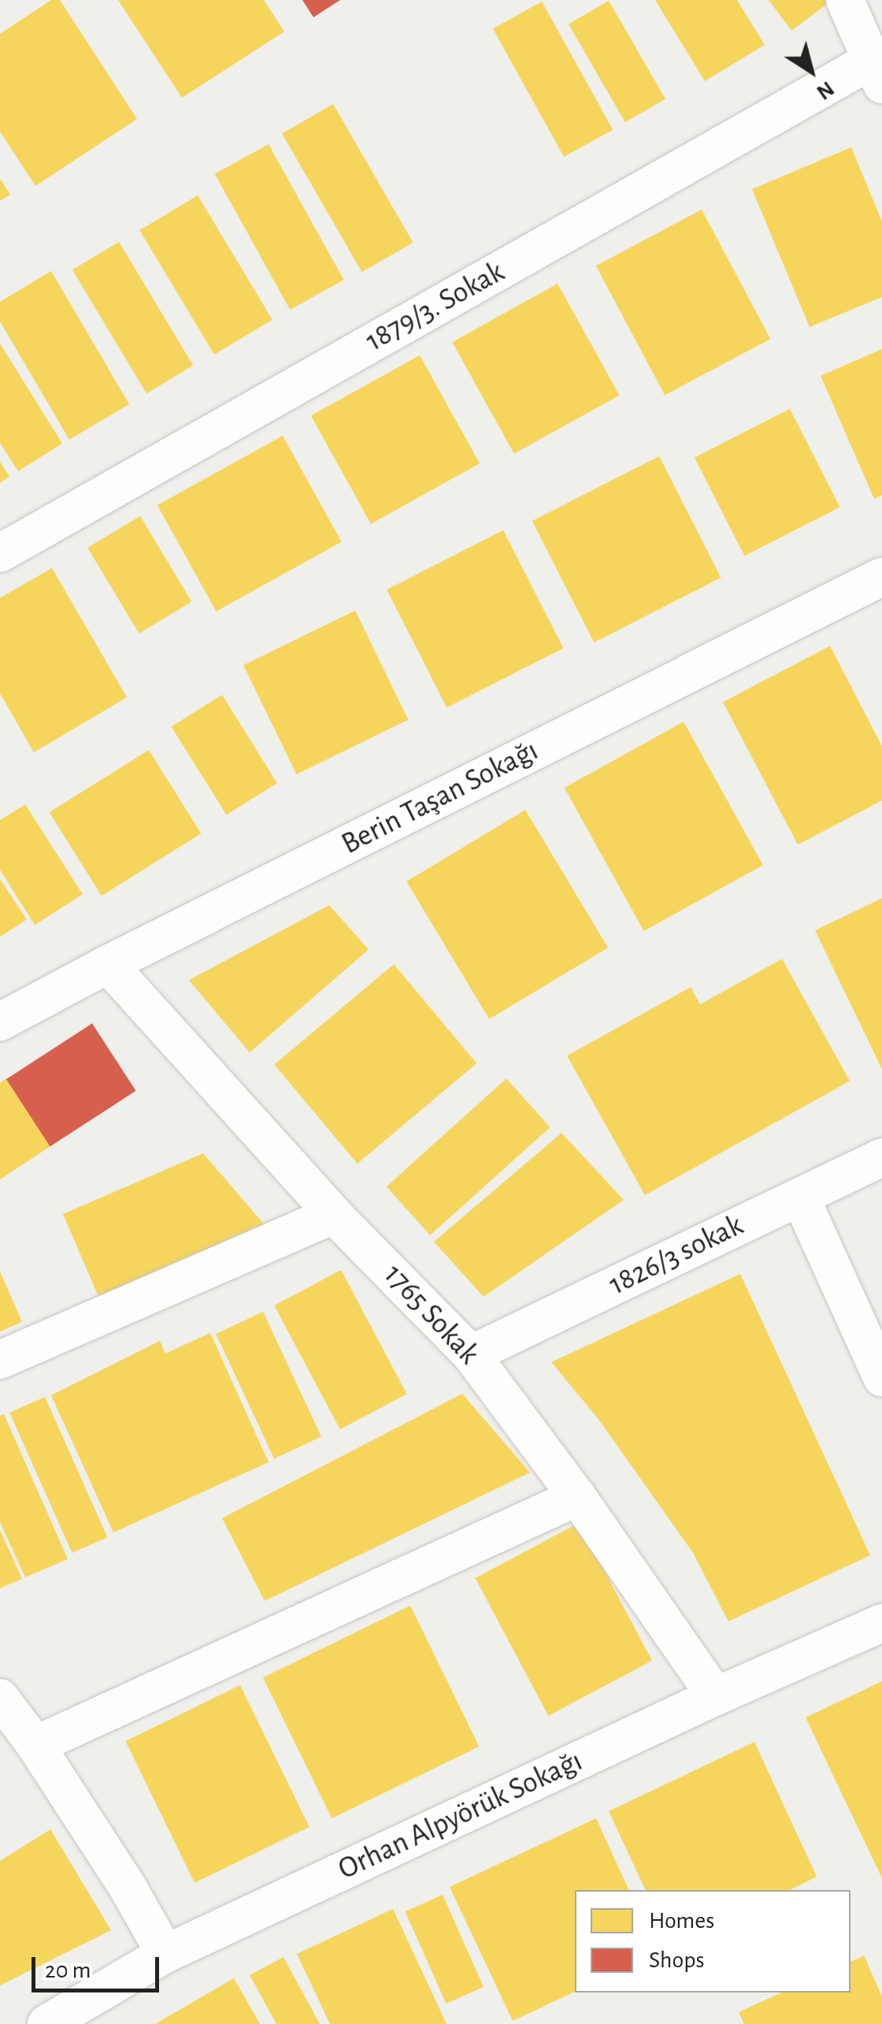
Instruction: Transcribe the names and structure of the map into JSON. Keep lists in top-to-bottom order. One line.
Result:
{"streets":{"street":["1879/3. Sokak","Berin Taşan Sokağı","1826/3 sokak","1765 Sokak","Orhan Alpyörük Sokağı"]},"crossings":[["Berin Taşan Sokağı","1765 Sokak"],["1826/3 sokak","1765 Sokak"],["1765 Sokak","Orhan Alpyörük Sokağı"]],"legend":["Homes","Shops"],"scale_bar":"20 m","north":"bottom right"}
